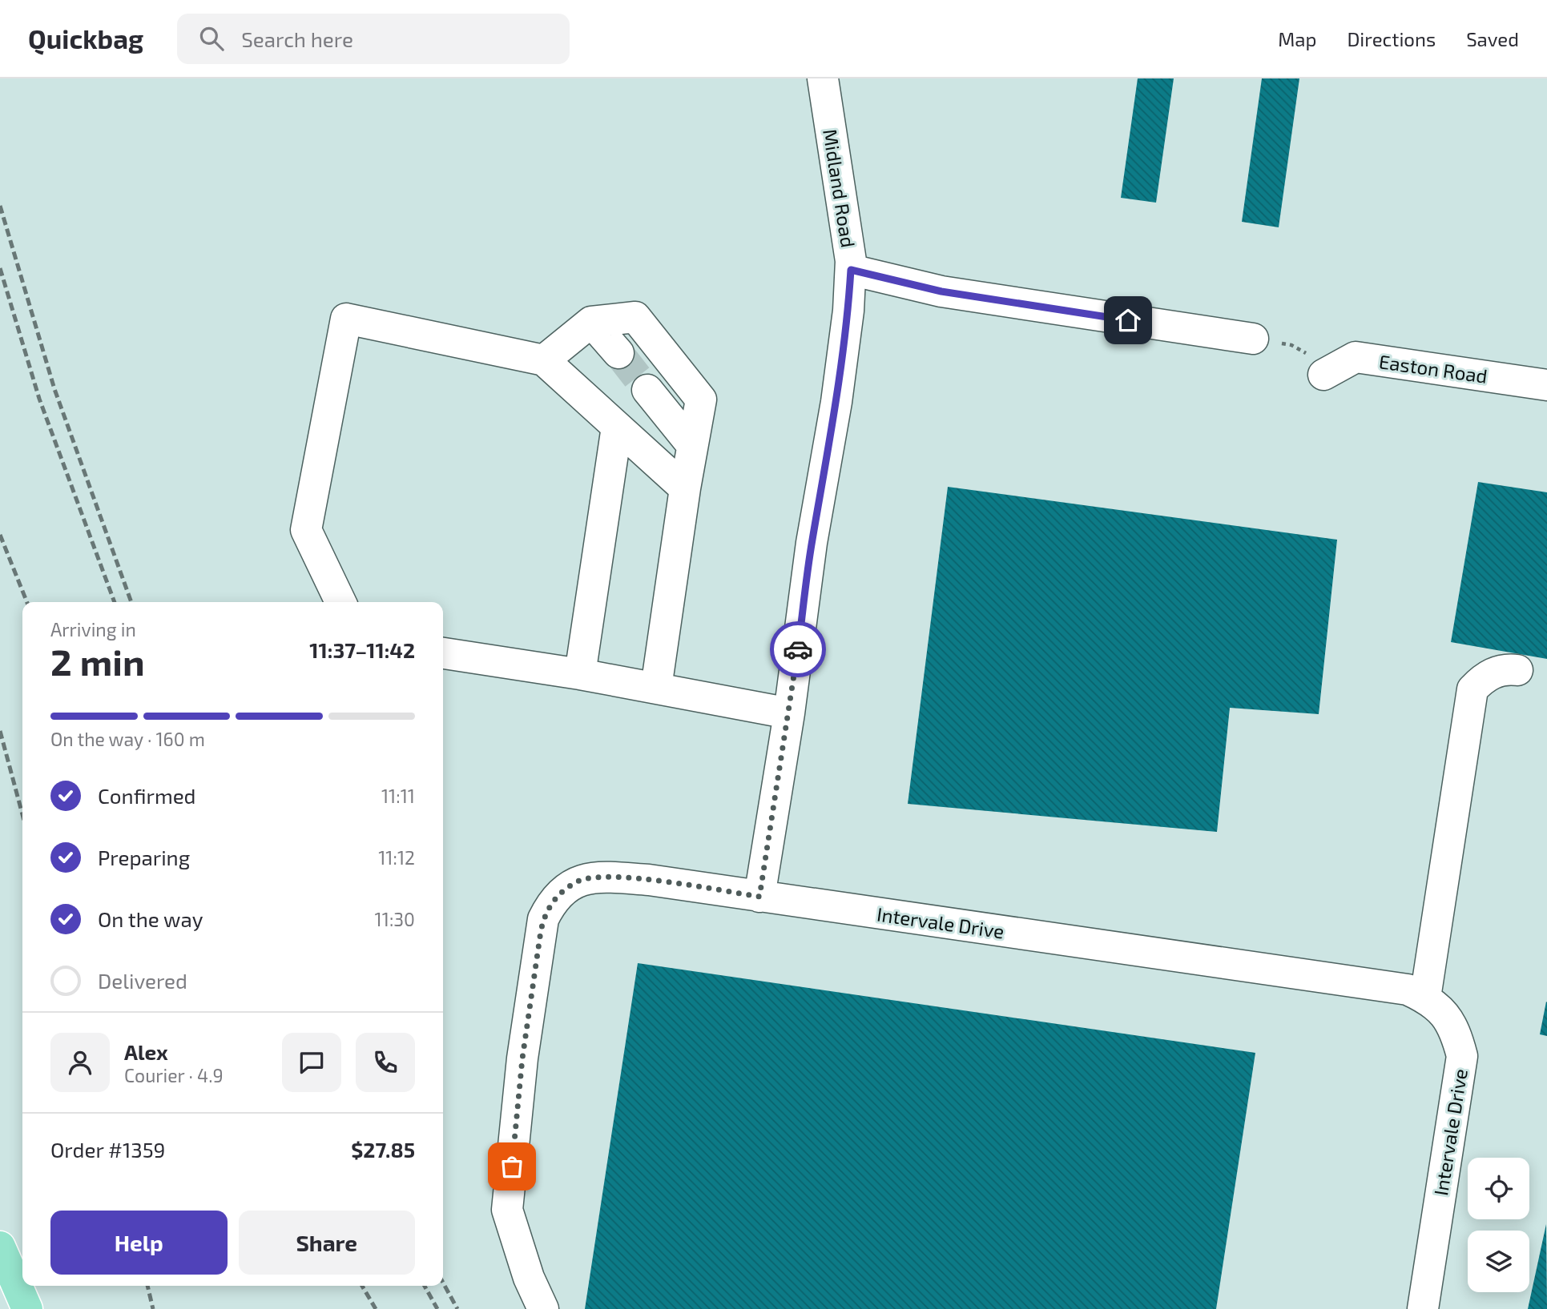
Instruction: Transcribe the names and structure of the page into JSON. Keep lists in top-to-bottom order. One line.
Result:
{"streets":{"street":["Midland Road","Easton Road","Intervale Drive"]},"crossings":[["Midland Road","Intervale Drive"]],"page":{"header":"Quickbag","search":"Search here","nav":["Map","Directions","Saved"],"heading":["2 min","Arriving in","11:37–11:42"],"panel":["Alex","Courier · 4.9","Order #1359","$27.85"],"bar":"On the way · 160 m","list":[["Confirmed","11:11"],["Preparing","11:12"],["On the way","11:30"],"Delivered"],"buttons":["Help","Share"]}}
